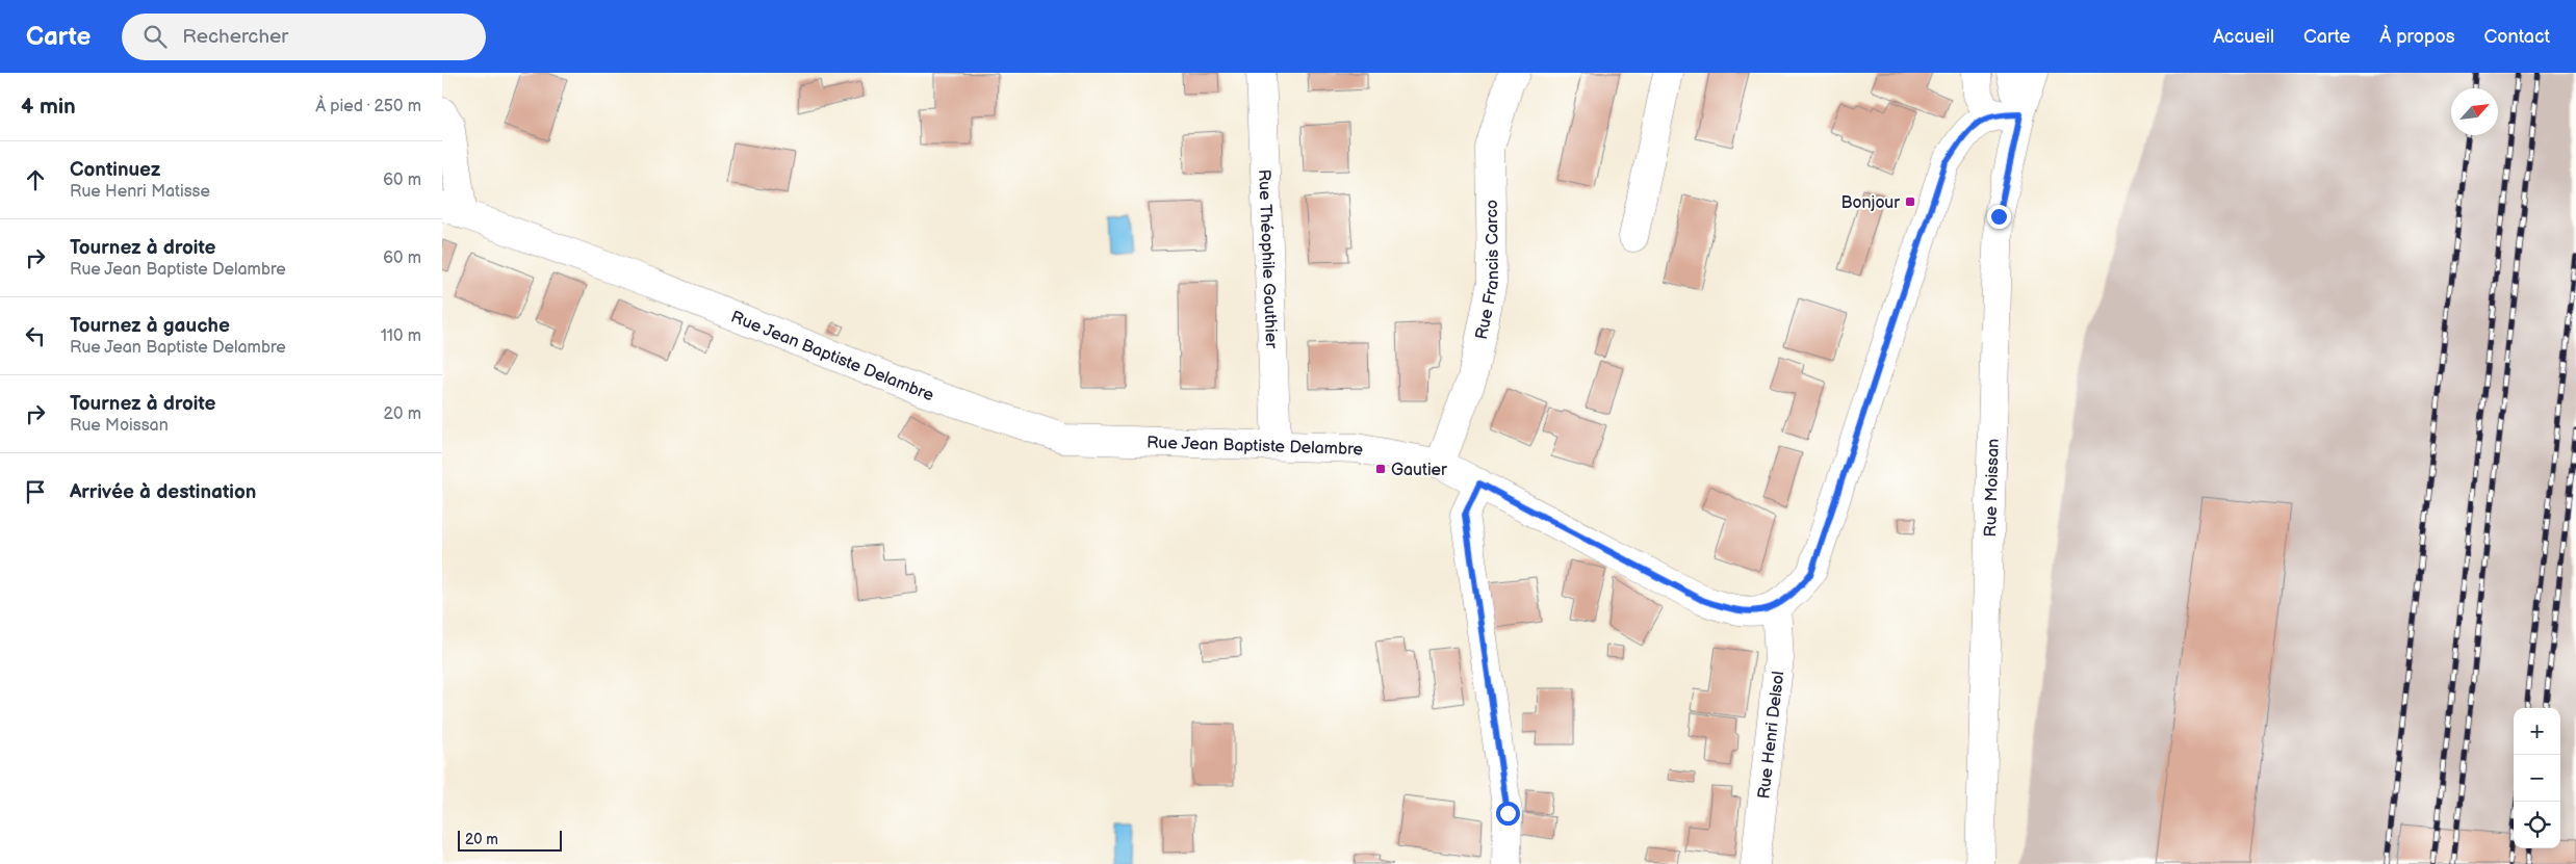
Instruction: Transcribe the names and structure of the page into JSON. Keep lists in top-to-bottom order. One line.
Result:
{"streets":{"street":["Rue Théophile Gauthier","Rue Francis Carco","Rue Jean Baptiste Delambre","Rue Moissan","Rue Henri Delsol"]},"crossings":[["Rue Théophile Gauthier","Rue Jean Baptiste Delambre"],["Rue Francis Carco","Rue Jean Baptiste Delambre"],["Rue Jean Baptiste Delambre","Rue Moissan"],["Rue Jean Baptiste Delambre","Rue Henri Delsol"]],"places":{"transit":["Bonjour","Gautier"]},"scale_bar":"20 m","north":"top right","page":{"header":"Carte","search":"Rechercher","nav":["Accueil","Carte","À propos","Contact"],"heading":["4 min","À pied · 250 m"],"list":[["Continuez","Rue Henri Matisse","60 m"],["Tournez à droite","Rue Jean Baptiste Delambre","60 m"],["Tournez à gauche","Rue Jean Baptiste Delambre","110 m"],["Tournez à droite","Rue Moissan","20 m"],"Arrivée à destination"],"map_buttons":["+","−"],"scale":"20 m"}}
